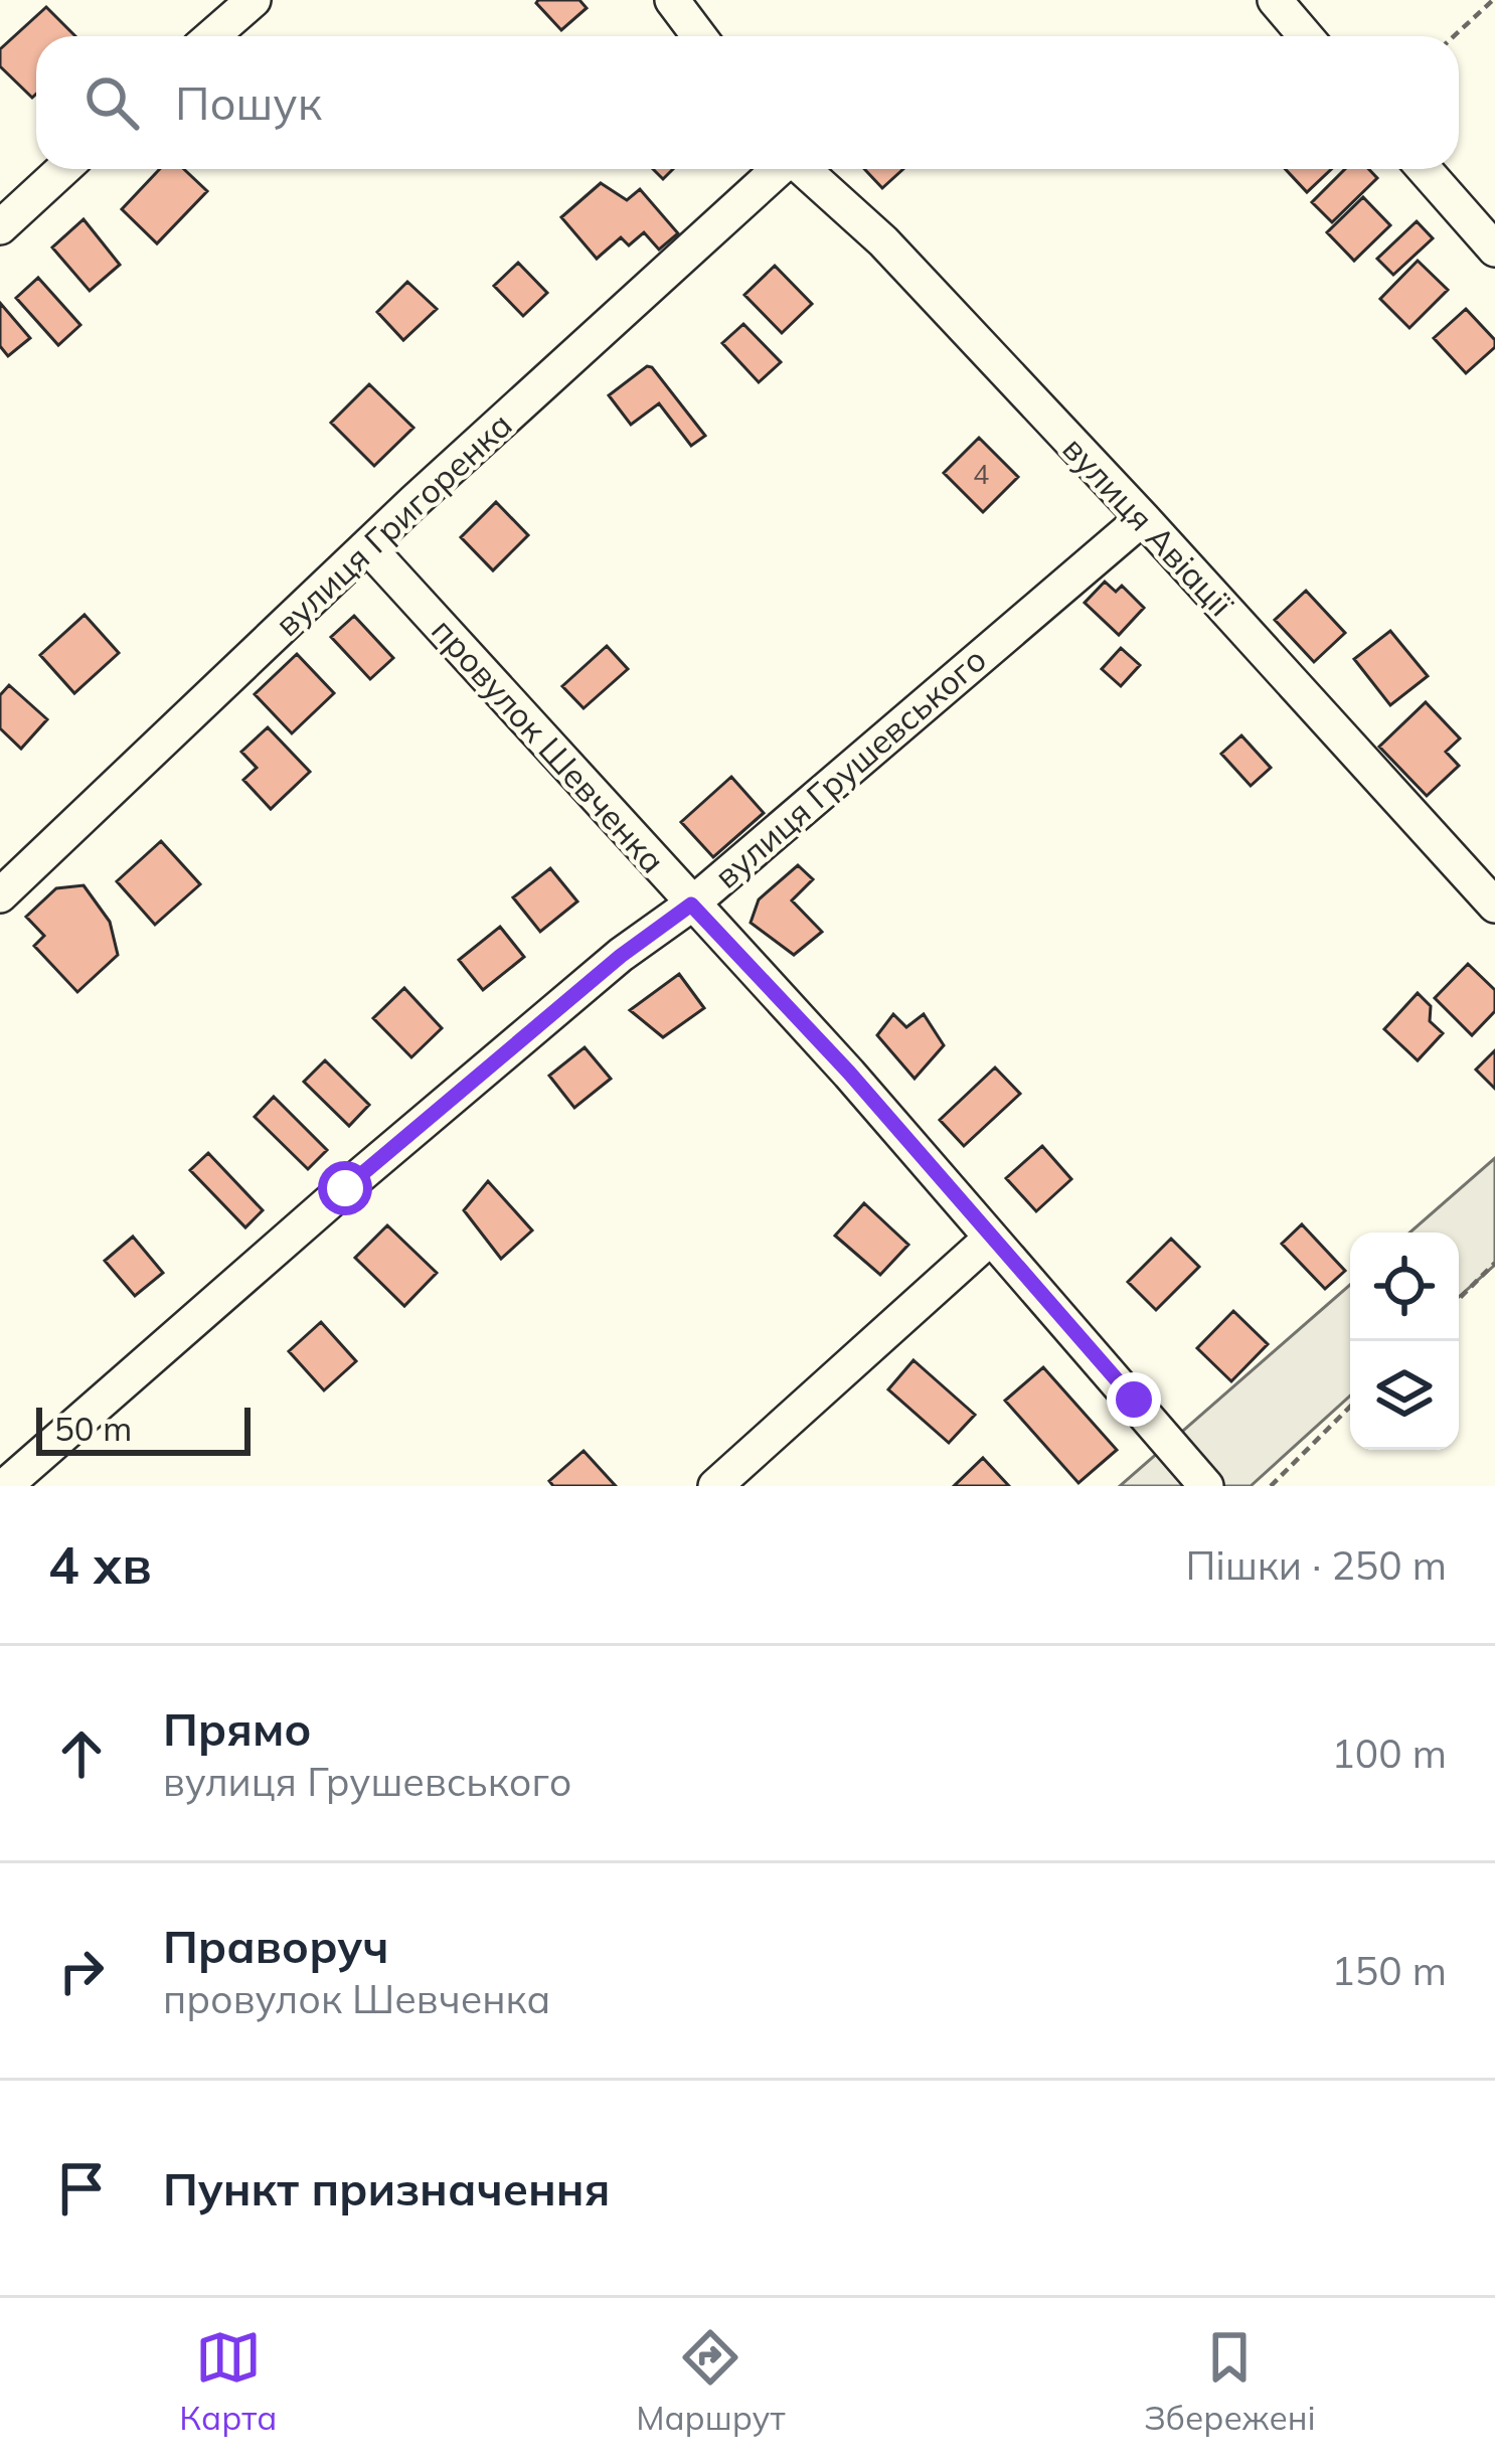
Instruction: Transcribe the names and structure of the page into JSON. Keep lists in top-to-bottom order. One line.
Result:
{"streets":{"street":["вулиця Григоренка","вулиця Авіації","провулок Шевченка","вулиця Грушевського"]},"crossings":[["вулиця Григоренка","провулок Шевченка"],["вулиця Авіації","вулиця Грушевського"],["провулок Шевченка","вулиця Грушевського"]],"house_numbers":["4"],"scale_bar":"50 m","page":{"search":"Пошук","scale":"50 m","heading":["4 хв","Пішки · 250 m"],"list":[["Прямо","вулиця Грушевського","100 m"],["Праворуч","провулок Шевченка","150 m"],"Пункт призначення"],"nav":["Карта","Маршрут","Збережені"]}}
